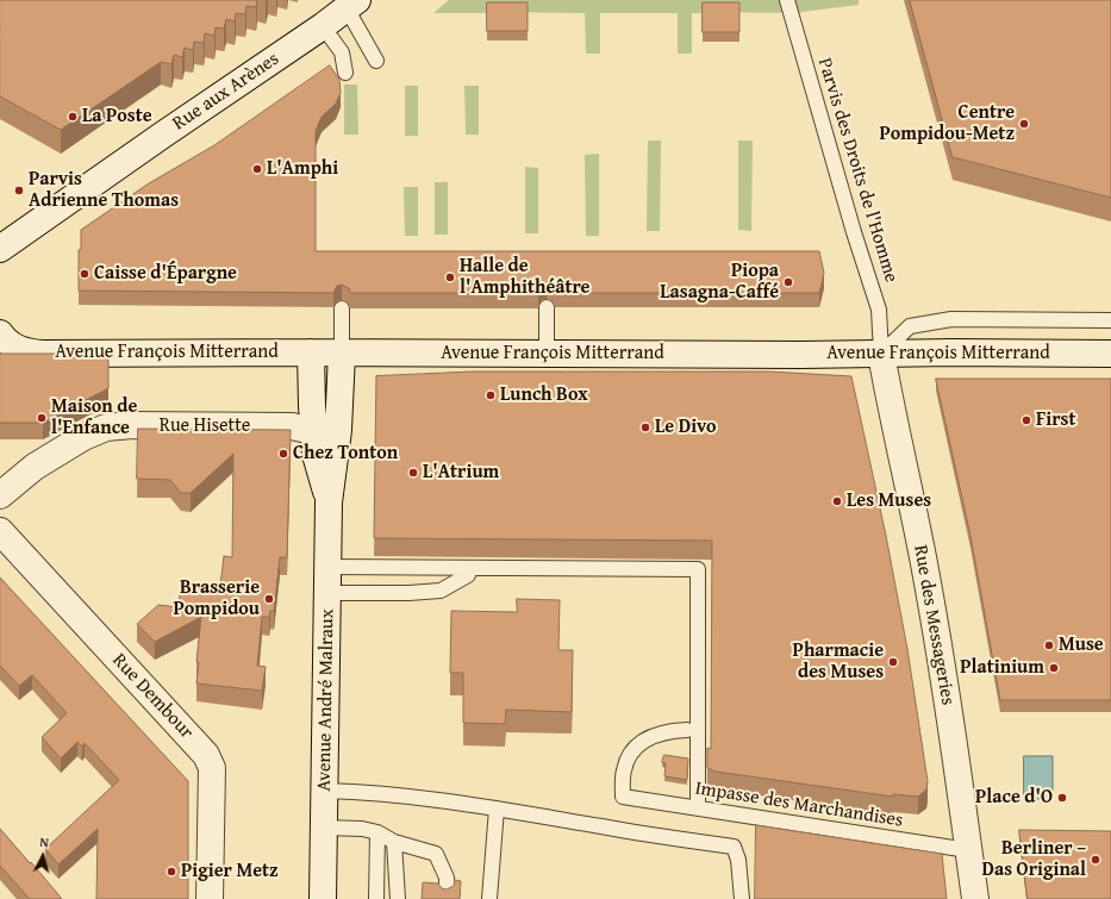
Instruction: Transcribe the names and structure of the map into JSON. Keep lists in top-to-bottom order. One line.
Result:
{"streets":{"street":["Rue aux Arènes","Avenue François Mitterrand","Rue Hisette","Rue des Messageries","Rue Dembour","Avenue André Malraux"],"lane":["Parvis des Droits de l'Homme","Impasse des Marchandises"]},"crossings":[["Parvis des Droits de l'Homme","Avenue François Mitterrand"],["Parvis des Droits de l'Homme","Rue des Messageries"],["Avenue François Mitterrand","Rue des Messageries"],["Avenue François Mitterrand","Avenue André Malraux"],["Rue Hisette","Avenue André Malraux"],["Rue des Messageries","Impasse des Marchandises"]],"places":["La Poste","Centre Pompidou-Metz","L'Amphi","Parvis Adrienne Thomas","Caisse d'Épargne","Halle de l'Amphithéâtre","Piopa Lasagna-Caffé","Lunch Box","Maison de l'Enfance","First","Le Divo","Chez Tonton","L'Atrium","Les Muses","Brasserie Pompidou","Muse","Pharmacie des Muses","Platinium","Place d'O","Berliner – Das Original","Pigier Metz"],"north":"top"}
